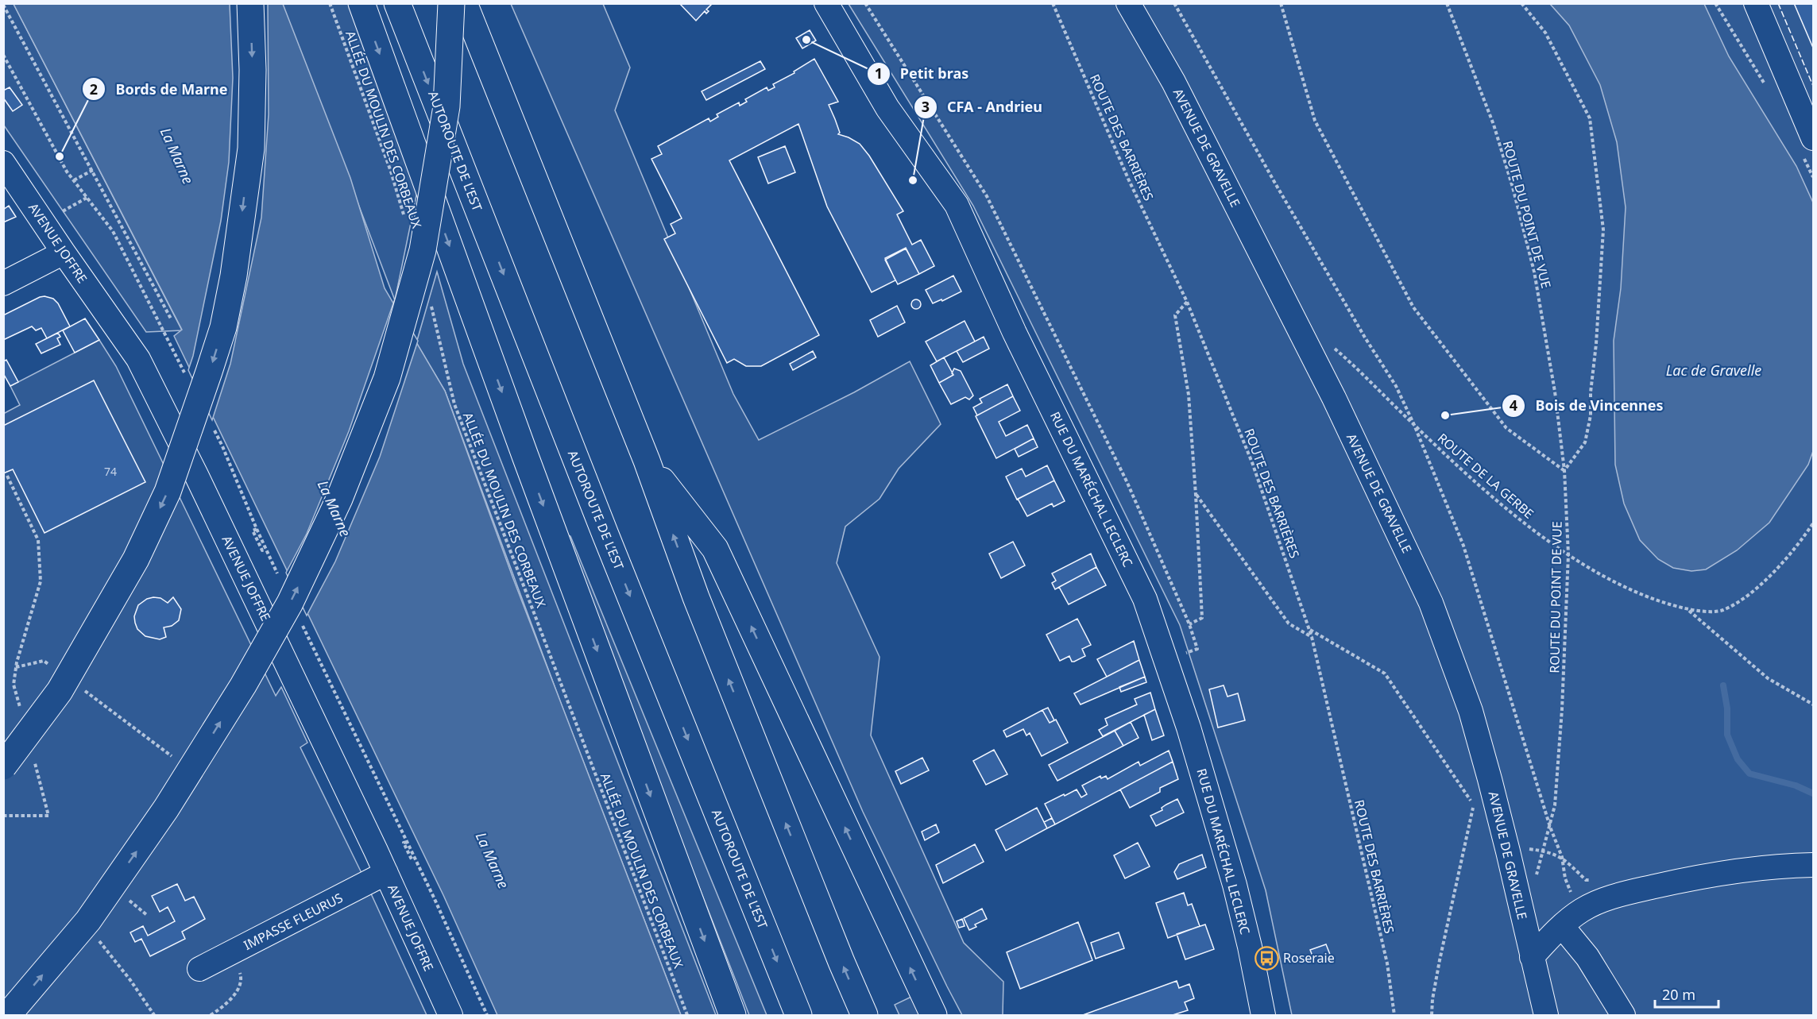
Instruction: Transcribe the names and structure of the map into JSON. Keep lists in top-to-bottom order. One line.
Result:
{"streets":{"highway":["AUTOROUTE DE L’EST"],"street":["AVENUE DE GRAVELLE","AVENUE JOFFRE","RUE DU MARÉCHAL LECLERC","IMPASSE FLEURUS"],"path":["ALLÉE DU MOULIN DES CORBEAUX","ROUTE DES BARRIÈRES","ROUTE DU POINT DE VUE","ROUTE DE LA GERBE"]},"crossings":[["ROUTE DU POINT DE VUE","ROUTE DE LA GERBE"],["AVENUE JOFFRE","IMPASSE FLEURUS"]],"water":["La Marne","Lac de Gravelle"],"places":{"other":["Petit bras","Bords de Marne","CFA - Andrieu","Bois de Vincennes"],"bus stop":["Roseraie"]},"house_numbers":["74"],"scale_bar":"20 m"}
